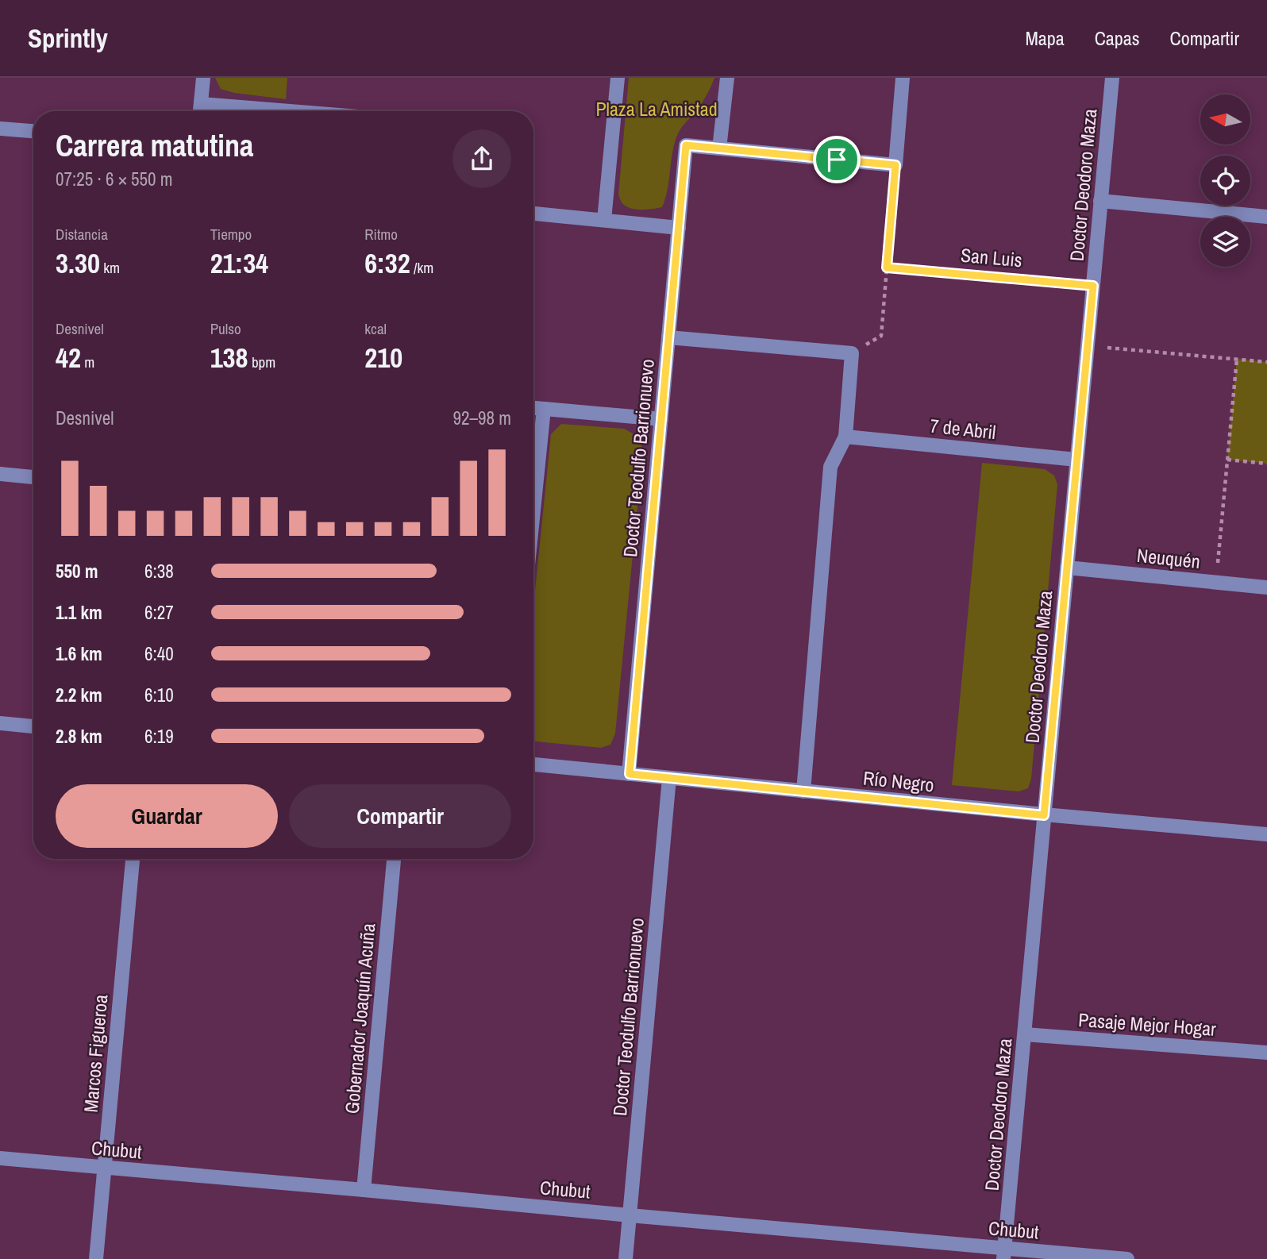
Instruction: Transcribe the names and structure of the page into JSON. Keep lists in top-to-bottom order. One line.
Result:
{"streets":{"street":["Doctor Deodoro Maza","7 de Abril","Doctor Teodulfo Barrionuevo","Neuquén","Río Negro","Gobernador Joaquín Acuña","Pasaje Mejor Hogar","Marcos Figueroa","Chubut"],"path":["San Luis"]},"crossings":[["Doctor Deodoro Maza","San Luis"],["Doctor Deodoro Maza","7 de Abril"],["Doctor Deodoro Maza","Neuquén"],["Doctor Deodoro Maza","Río Negro"],["Doctor Deodoro Maza","Pasaje Mejor Hogar"],["Doctor Deodoro Maza","Chubut"],["Doctor Teodulfo Barrionuevo","Río Negro"],["Doctor Teodulfo Barrionuevo","Chubut"],["Gobernador Joaquín Acuña","Chubut"],["Marcos Figueroa","Chubut"]],"parks":["Plaza La Amistad"],"north":"left","page":{"header":"Sprintly","nav":["Mapa","Capas","Compartir"],"heading":["Carrera matutina","07:25 · 6 × 550 m"],"stats":[["Distancia","3.30 km"],["Tiempo","21:34"],["Ritmo","6:32 /km"],["Desnivel","42 m"],["Pulso","138 bpm"],["kcal","210"]],"chart":["Desnivel","92–98 m"],"list":[{"name":"550 m","note":"6:38"},{"name":"1.1 km","note":"6:27"},{"name":"1.6 km","note":"6:40"},{"name":"2.2 km","note":"6:10"},{"name":"2.8 km","note":"6:19"}],"buttons":["Guardar","Compartir"]}}
